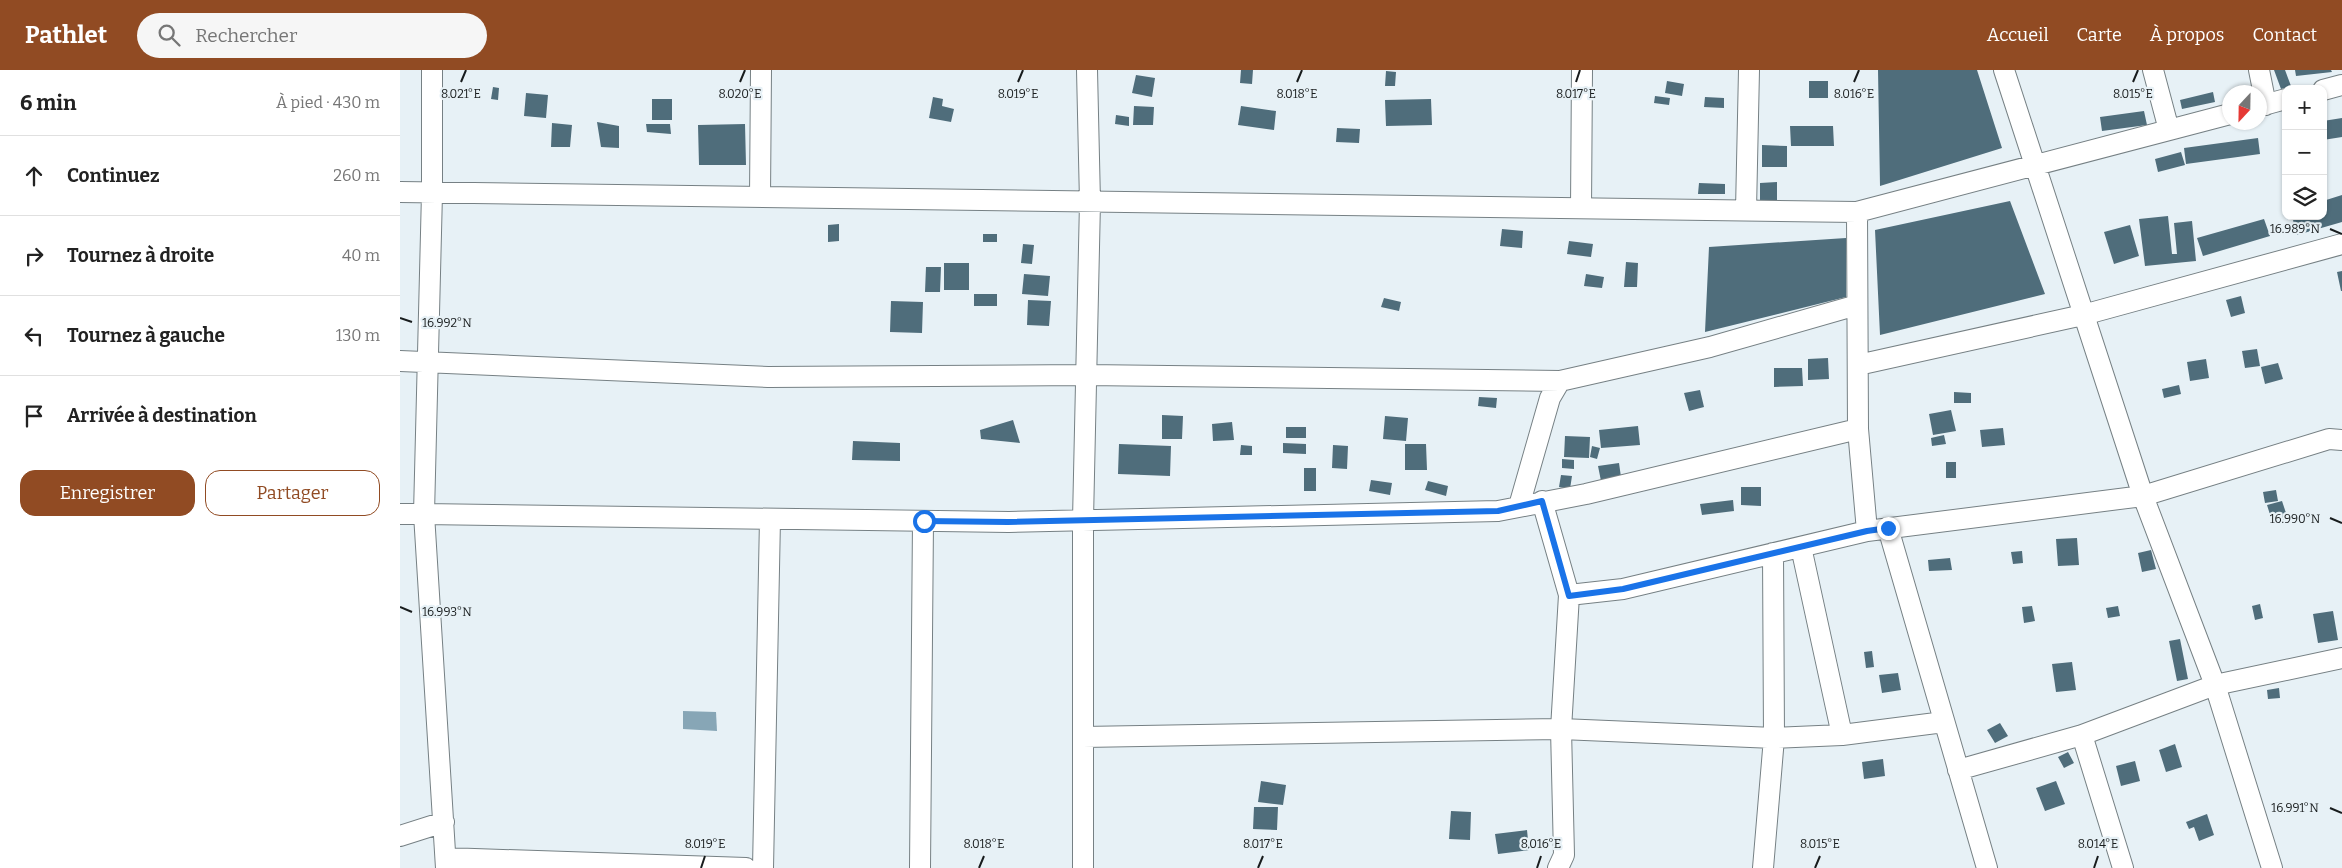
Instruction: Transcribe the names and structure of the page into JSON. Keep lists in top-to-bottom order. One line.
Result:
{"north":"bottom","page":{"header":"Pathlet","search":"Rechercher","nav":["Accueil","Carte","À propos","Contact"],"heading":["6 min","À pied · 430 m"],"map_buttons":["+","−"],"list":[["Continuez","260 m"],["Tournez à droite","40 m"],["Tournez à gauche","130 m"],"Arrivée à destination"],"buttons":["Enregistrer","Partager"]},"coordinates":["8.020°E","8.019°E","8.018°E","8.017°E","8.015°E","8.021°E","8.016°E","16.989°N","16.992°N","16.990°N","16.993°N","16.991°N","8.014°E"]}
